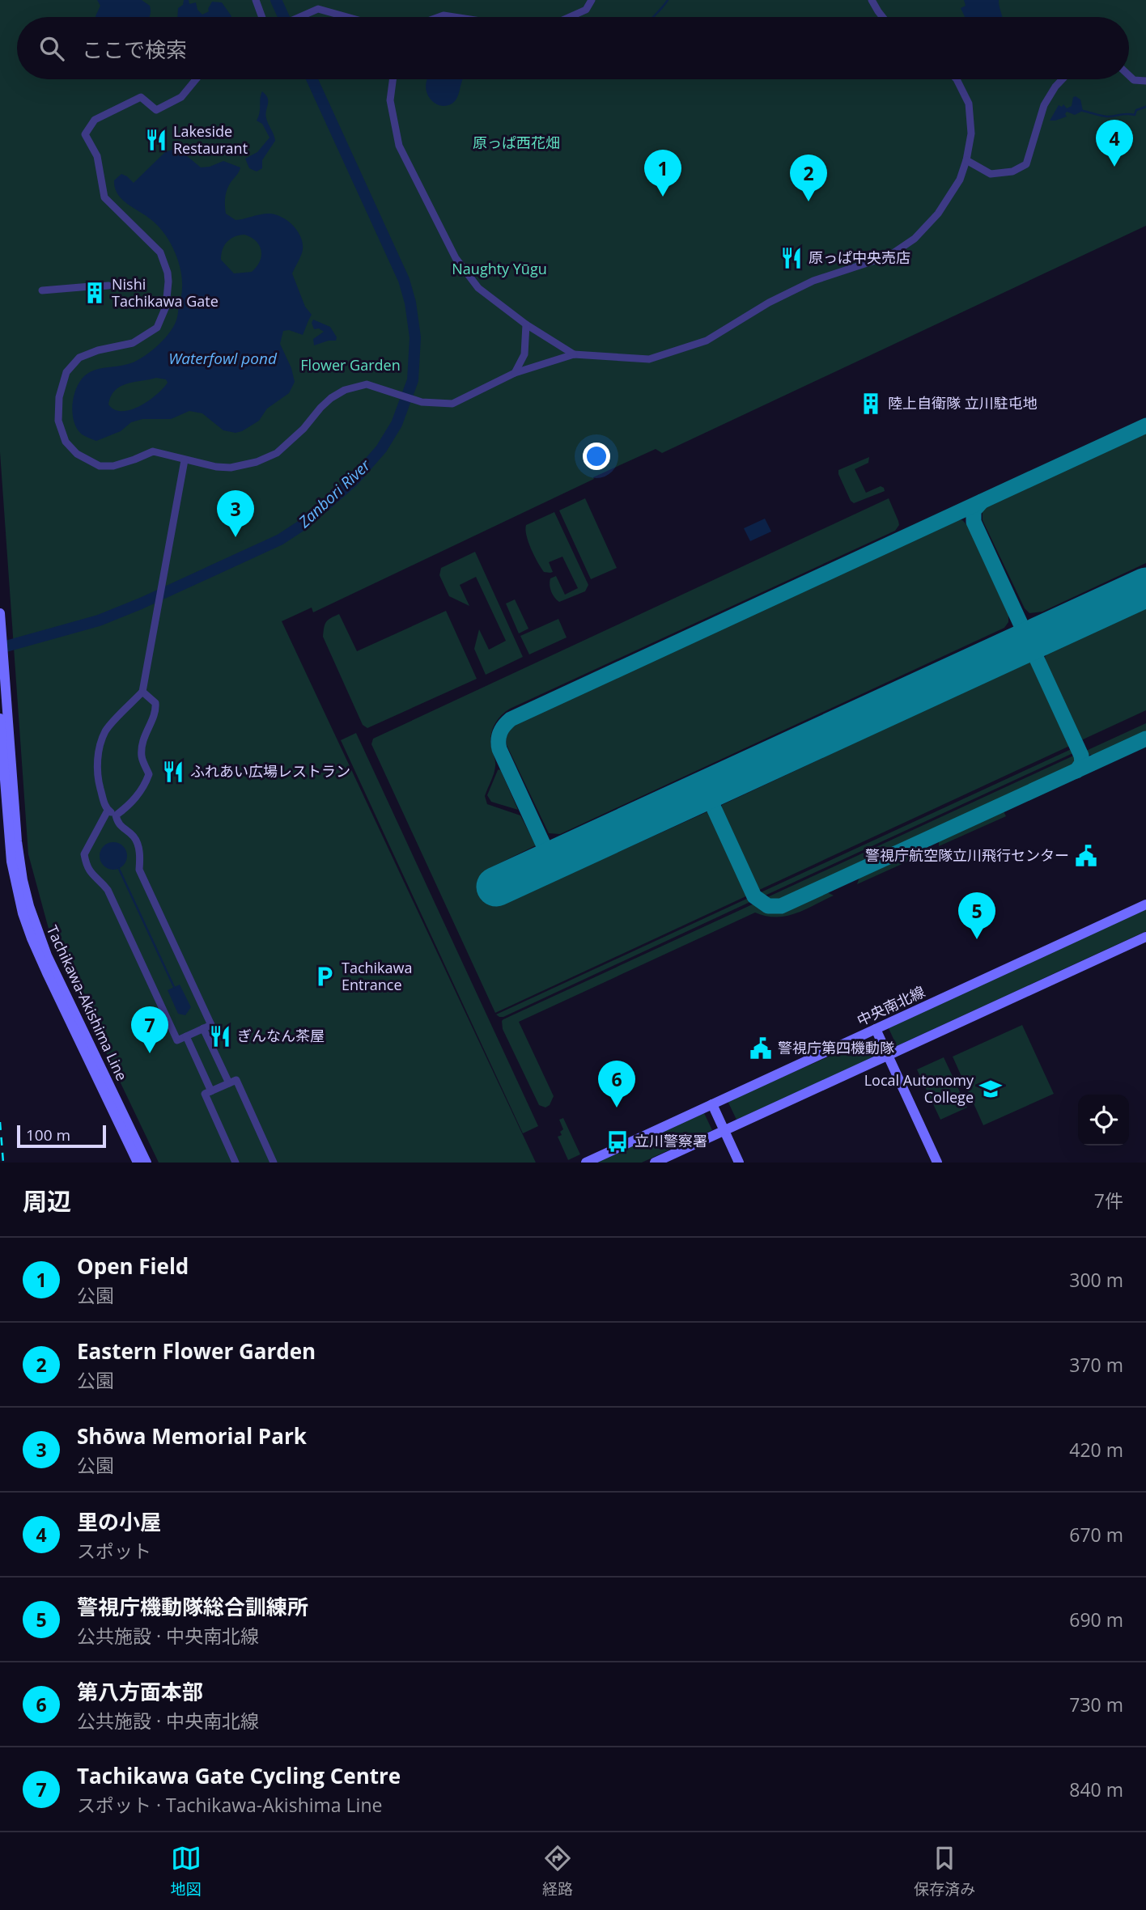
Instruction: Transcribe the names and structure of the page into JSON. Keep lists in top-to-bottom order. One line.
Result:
{"streets":{"main road":["Tachikawa-Akishima Line","中央南北線"]},"water":["Waterfowl pond","Zanbori River"],"parks":["原っぱ西花畑","Naughty Yūgu","Flower Garden"],"places":{"restaurant":["Lakeside Restaurant","原っぱ中央売店","ふれあい広場レストラン","ぎんなん茶屋"],"building":["Nishi Tachikawa Gate","陸上自衛隊 立川駐屯地"],"public building":["警視庁航空隊立川飛行センター","警視庁第四機動隊"],"parking":["Tachikawa Entrance"],"school or university":["Local Autonomy College"],"bus stop":["立川警察署"]},"scale_bar":"100 m","page":{"search":"ここで検索","pins":["4","1","2","3","5","7","6"],"scale":"100 m","heading":["周辺","7件"],"list":[{"mark":"1","name":"Open Field","note":"公園","value":"300 m"},{"mark":"2","name":"Eastern Flower Garden","note":"公園","value":"370 m"},{"mark":"3","name":"Shōwa Memorial Park","note":"公園","value":"420 m"},{"mark":"4","name":"里の小屋","note":"スポット","value":"670 m"},{"mark":"5","name":"警視庁機動隊総合訓練所","note":"公共施設 · 中央南北線","value":"690 m"},{"mark":"6","name":"第八方面本部","note":"公共施設 · 中央南北線","value":"730 m"},{"mark":"7","name":"Tachikawa Gate Cycling Centre","note":"スポット · Tachikawa-Akishima Line","value":"840 m"}],"nav":["地図","経路","保存済み"]}}
